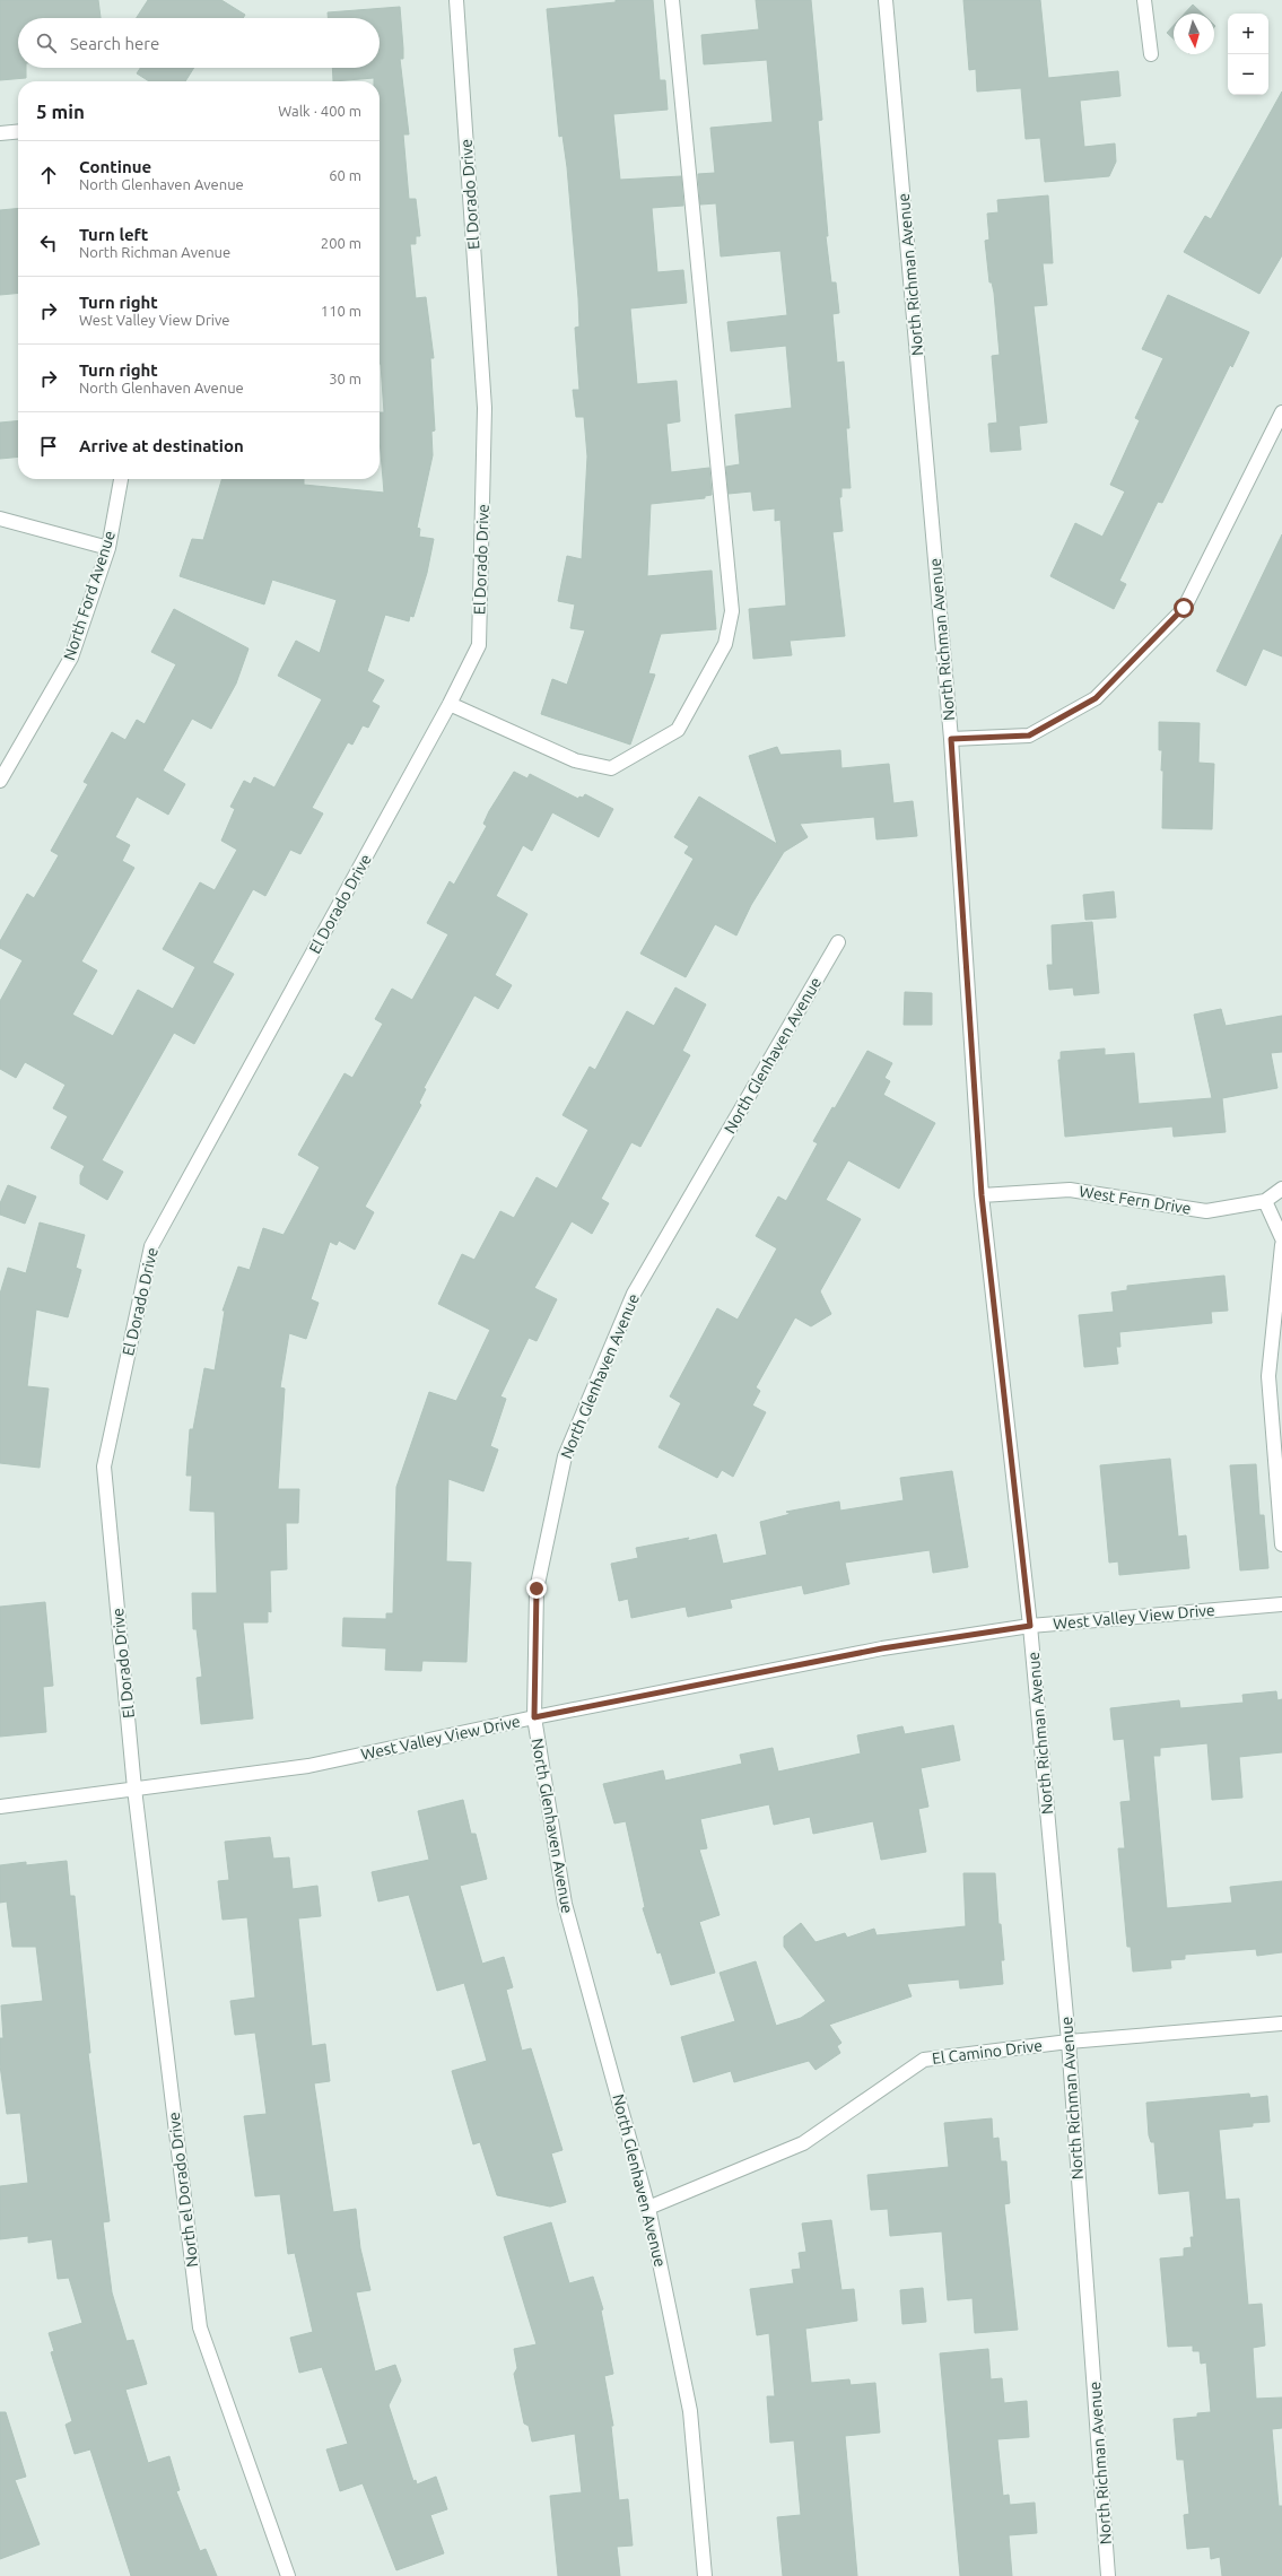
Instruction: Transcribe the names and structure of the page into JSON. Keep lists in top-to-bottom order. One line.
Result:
{"streets":{"street":["El Dorado Drive","North Richman Avenue","North Ford Avenue","North Glenhaven Avenue","West Fern Drive","West Valley View Drive","El Camino Drive","North el Dorado Drive"]},"crossings":[["El Dorado Drive","West Valley View Drive"],["El Dorado Drive","North el Dorado Drive"],["North Richman Avenue","West Fern Drive"],["North Richman Avenue","West Valley View Drive"],["North Richman Avenue","El Camino Drive"],["North Glenhaven Avenue","West Valley View Drive"],["North Glenhaven Avenue","El Camino Drive"],["West Valley View Drive","North el Dorado Drive"]],"north":"bottom","page":{"map_buttons":["+","−"],"search":"Search here","heading":["5 min","Walk · 400 m"],"list":[["Continue","North Glenhaven Avenue","60 m"],["Turn left","North Richman Avenue","200 m"],["Turn right","West Valley View Drive","110 m"],["Turn right","North Glenhaven Avenue","30 m"],"Arrive at destination"]}}
